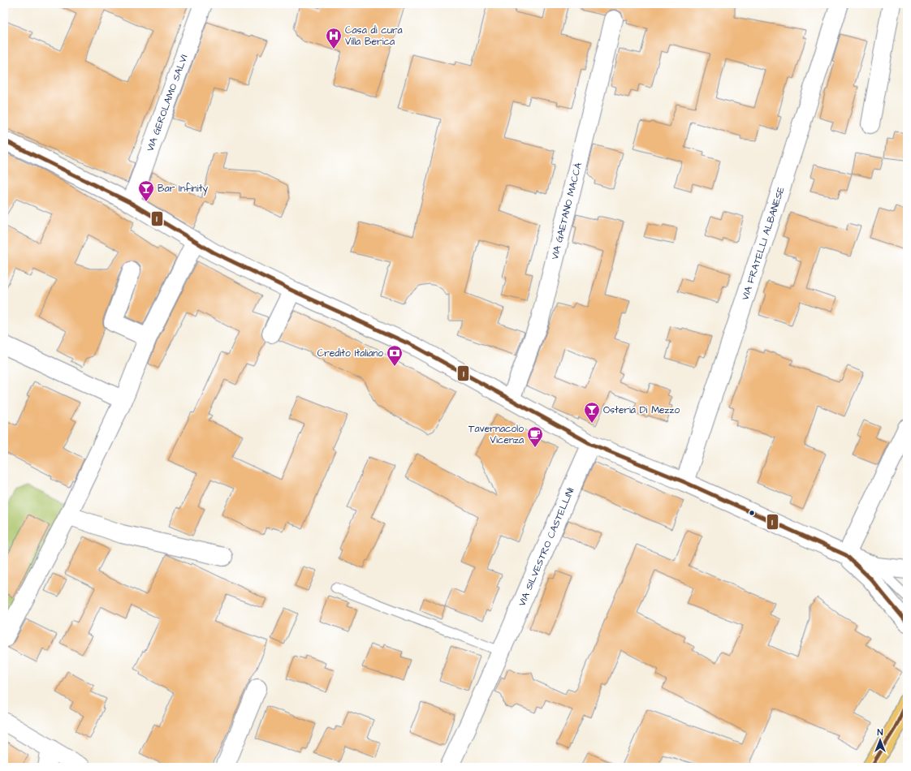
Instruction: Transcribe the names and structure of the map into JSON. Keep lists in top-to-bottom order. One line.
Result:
{"streets":{"street":["VIA GEROLAMO SALVI","VIA GAETANO MACCÀ","VIA FRATELLI ALBANESE","VIA SILVESTRO CASTELLINI"]},"places":{"hospital":["Casa di cura Villa Berica"],"bar":["Bar Infinity","Osteria Di Mezzo"],"bank":["Credito Italiano"],"cafe":["Tavernacolo Vicenza"]},"lines":["transit line 1"],"north":"top"}
